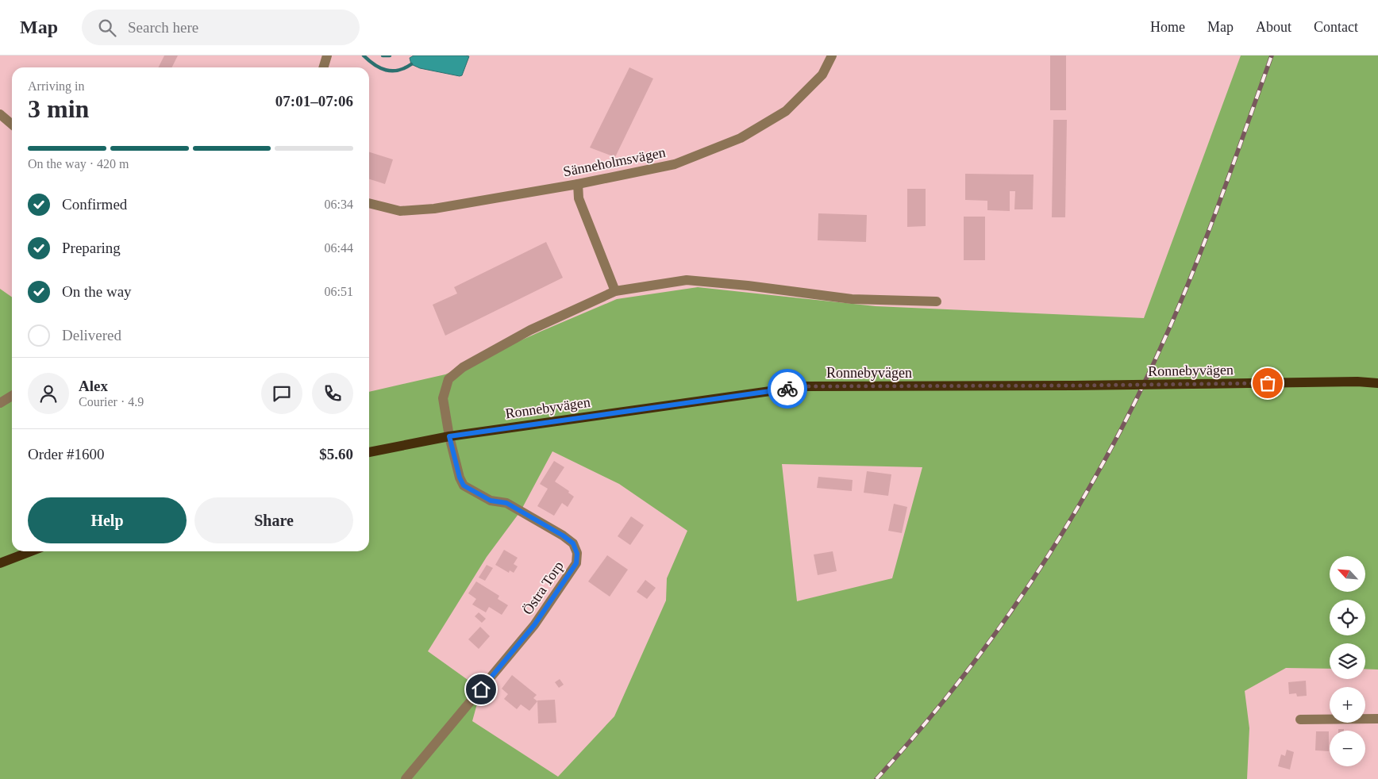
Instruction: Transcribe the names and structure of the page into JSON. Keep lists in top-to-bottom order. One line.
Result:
{"streets":{"main road":["Ronnebyvägen"],"street":["Sänneholmsvägen","Östra Torp"]},"crossings":[["Ronnebyvägen","Östra Torp"]],"north":"top left","page":{"header":"Map","search":"Search here","nav":["Home","Map","About","Contact"],"heading":["3 min","Arriving in","07:01–07:06"],"panel":["Alex","Courier · 4.9","Order #1600","$5.60"],"bar":"On the way · 420 m","list":[["Confirmed","06:34"],["Preparing","06:44"],["On the way","06:51"],"Delivered"],"buttons":["Help","Share"],"map_buttons":["+","−"]}}
